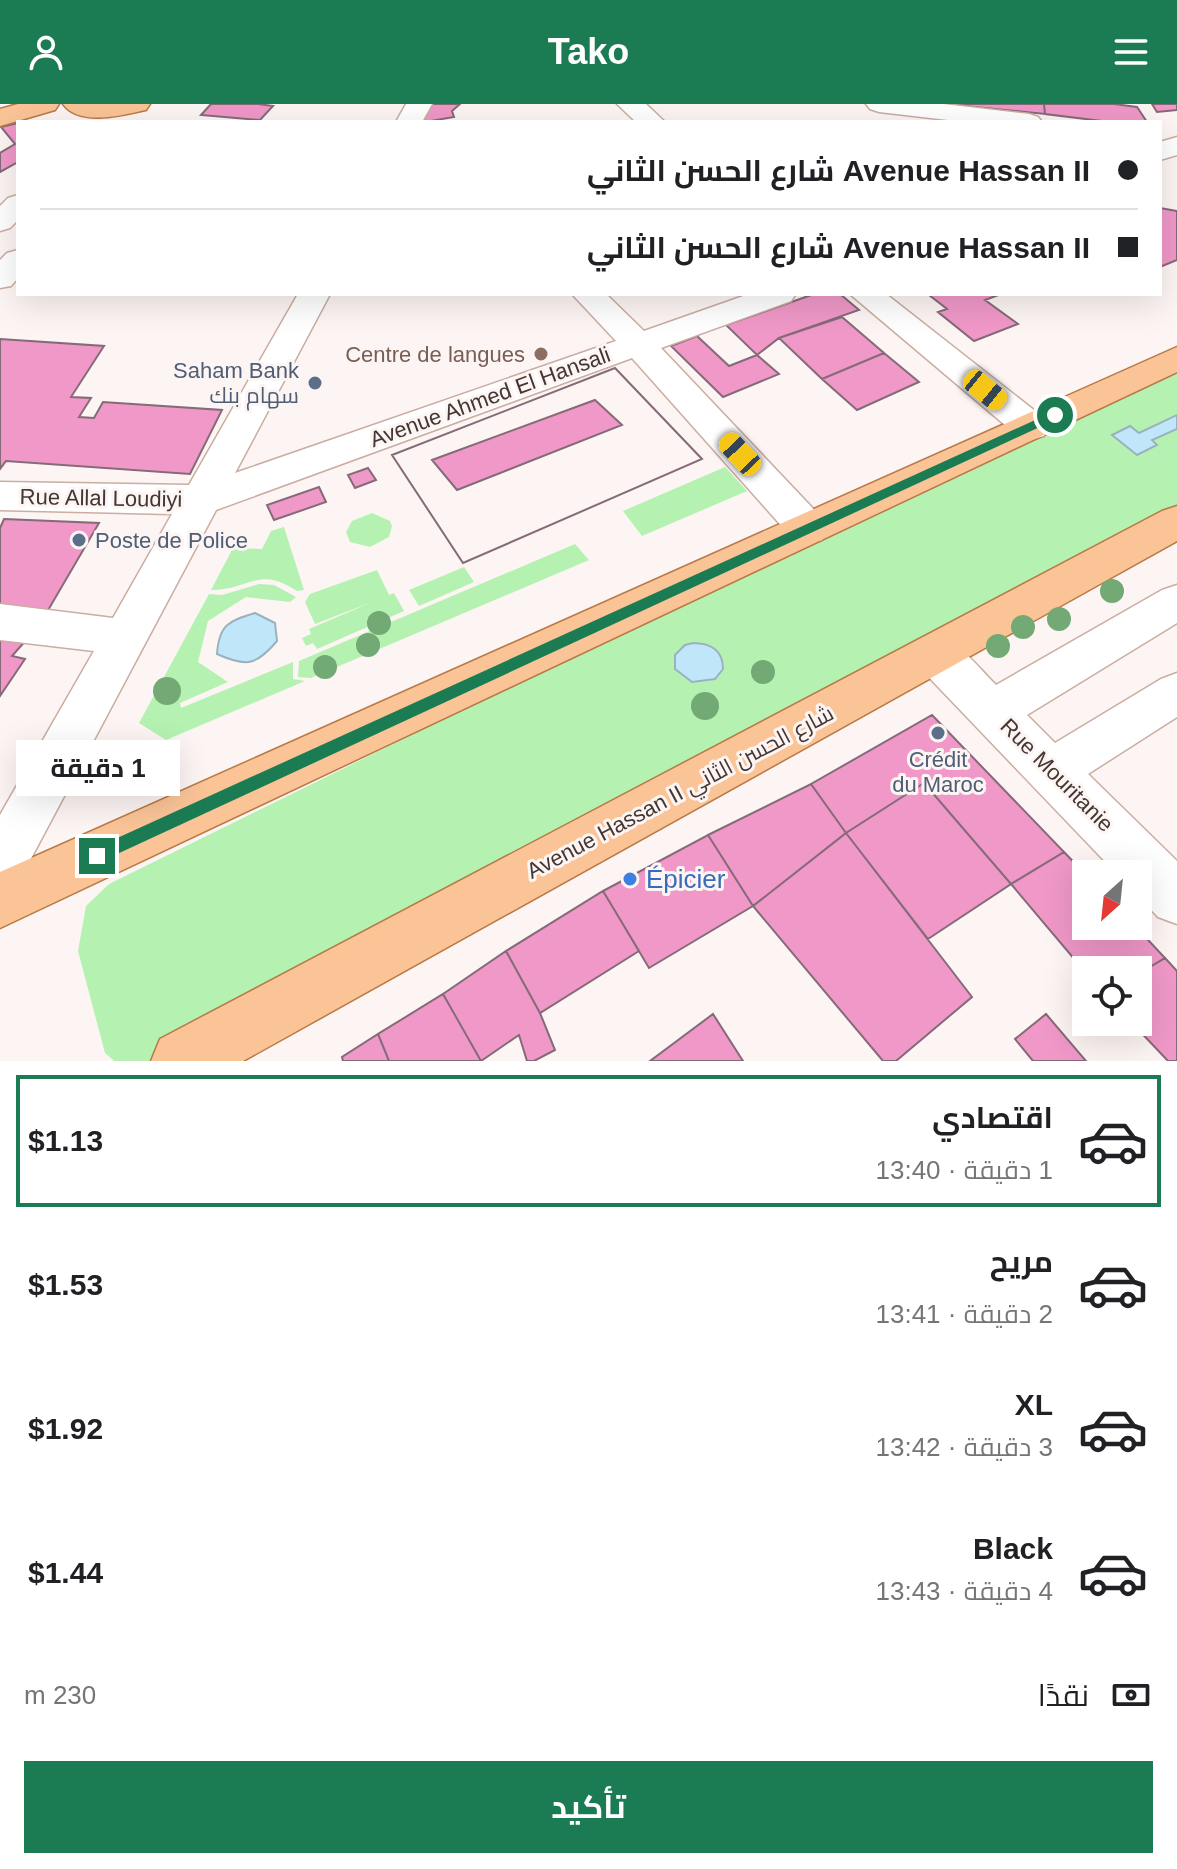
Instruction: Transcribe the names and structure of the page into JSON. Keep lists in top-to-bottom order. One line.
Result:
{"streets":{"main road":["Avenue Hassan II شارع الحسن الثاني"],"street":["Avenue Ahmed El Hansali","Rue Allal Loudiyi","Rue Mouritanie"]},"crossings":[["Avenue Ahmed El Hansali","Rue Allal Loudiyi"],["Rue Mouritanie","Avenue Hassan II شارع الحسن الثاني"]],"places":["Centre de langues","Saham Bank سهام بنك","Poste de Police","Crédit du Maroc","Épicier"],"north":"bottom left","page":{"header":"Tako","banner":["Avenue Hassan II شارع الحسن الثاني","Avenue Hassan II شارع الحسن الثاني"],"bubble":"1 دقيقة","list":[{"name":"اقتصادي","note":"1 دقيقة · 13:40","value":"$1.13"},{"name":"مريح","note":"2 دقيقة · 13:41","value":"$1.53"},{"name":"XL","note":"3 دقيقة · 13:42","value":"$1.92"},{"name":"Black","note":"4 دقيقة · 13:43","value":"$1.44"}],"pay":["نقدًا","230 m"],"buttons":"تأكيد"}}
